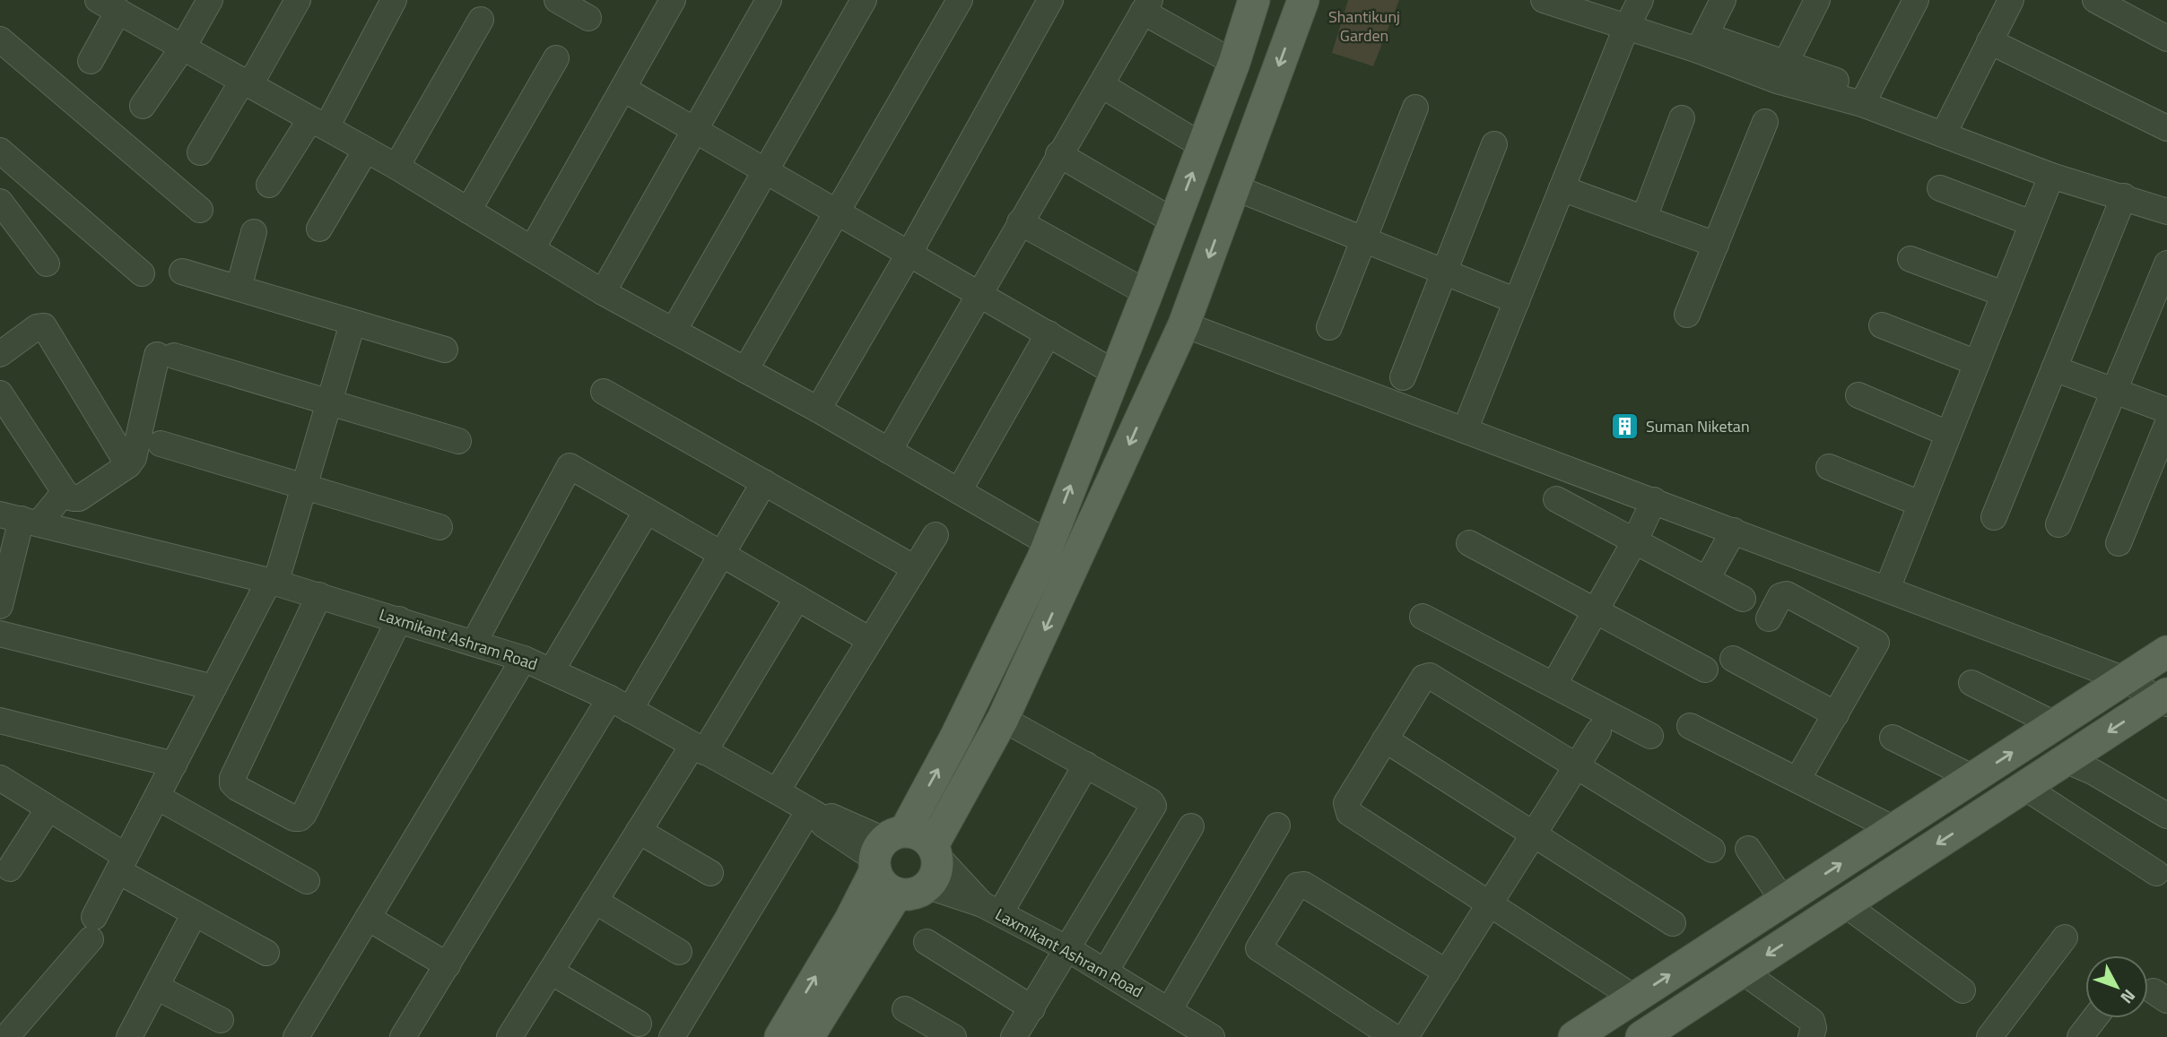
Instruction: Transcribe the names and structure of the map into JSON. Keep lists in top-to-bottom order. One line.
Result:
{"streets":{"street":["Laxmikant Ashram Road"]},"parks":["Shantikunj Garden"],"places":{"building":["Suman Niketan"]},"north":"bottom right"}
